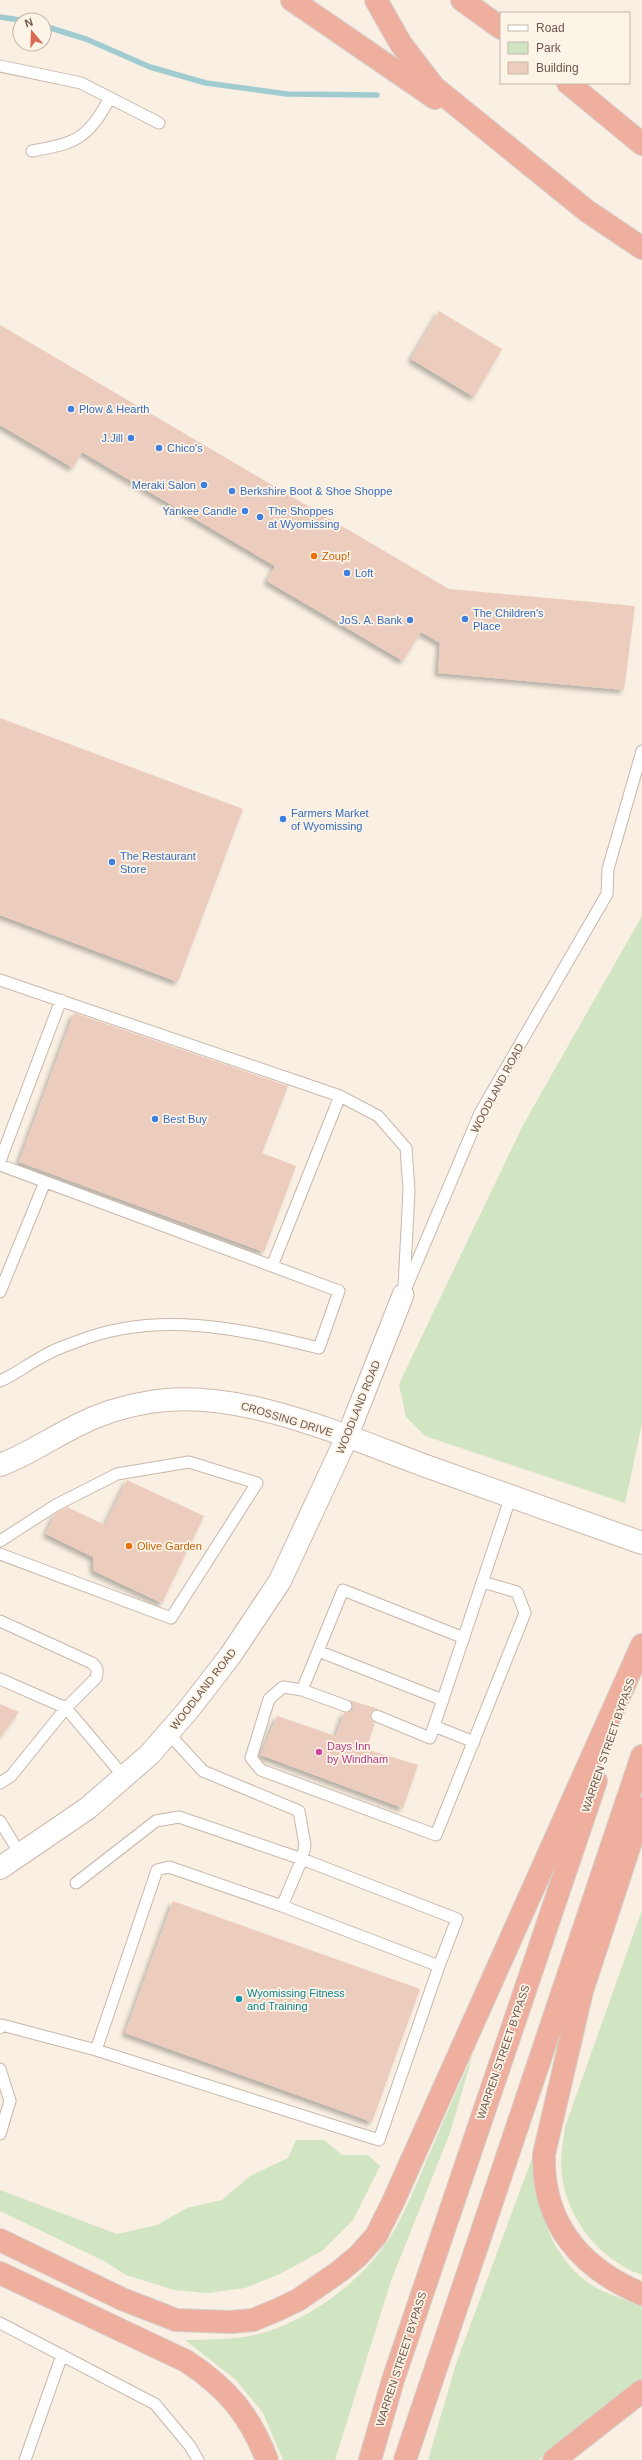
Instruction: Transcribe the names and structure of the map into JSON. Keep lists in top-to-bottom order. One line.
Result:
{"streets":{"highway":["WARREN STREET BYPASS"],"main road":["WOODLAND ROAD","CROSSING DRIVE"]},"crossings":[["WOODLAND ROAD","CROSSING DRIVE"]],"places":["Plow & Hearth","J.Jill","Chico's","Meraki Salon","Berkshire Boot & Shoe Shoppe","Yankee Candle","The Shoppes at Wyomissing","Zoup!","Loft","The Children's Place","JoS. A. Bank","Farmers Market of Wyomissing","The Restaurant Store","Best Buy","Olive Garden","Days Inn by Windham","Wyomissing Fitness and Training"],"legend":["Road","Park","Building"],"north":"top"}
